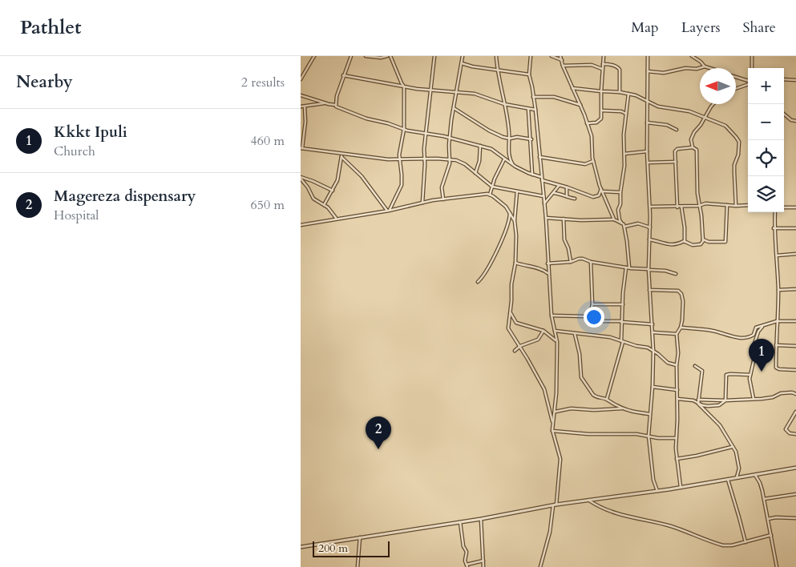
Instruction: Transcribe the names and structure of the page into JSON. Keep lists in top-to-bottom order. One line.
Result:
{"scale_bar":"200 m","north":"left","page":{"header":"Pathlet","nav":["Map","Layers","Share"],"heading":["Nearby","2 results"],"map_buttons":["+","−"],"list":[{"mark":"1","name":"Kkkt Ipuli","note":"Church","value":"460 m"},{"mark":"2","name":"Magereza dispensary","note":"Hospital","value":"650 m"}],"pins":["1","2"],"scale":"200 m"}}
